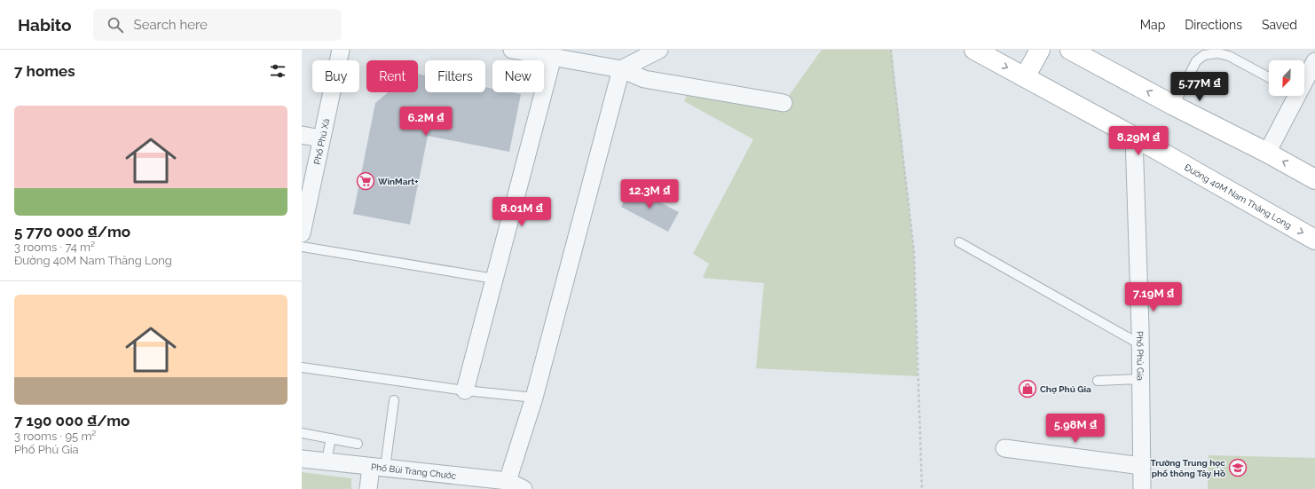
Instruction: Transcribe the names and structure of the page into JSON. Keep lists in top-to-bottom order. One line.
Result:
{"streets":{"street":["Phố Phú Xá","Đường 40M Nam Thăng Long","Phố Phú Gia","Phố Bùi Trang Chước"]},"crossings":[["Đường 40M Nam Thăng Long","Phố Phú Gia"]],"places":{"supermarket":["WinMart+"],"shop":["Chợ Phú Gia"],"school or university":["Trường Trung học phổ thông Tây Hồ"]},"north":"bottom left","page":{"header":"Habito","search":"Search here","nav":["Map","Directions","Saved"],"heading":"7 homes","chip":["Buy","Rent","Filters","New"],"price":["5.77M ₫","6.2M ₫","8.29M ₫","12.3M ₫","8.01M ₫","7.19M ₫","5.98M ₫"],"list":[{"name":"5 770 000 ₫/mo","note":"3 rooms · 74 m² · Đường 40M Nam Thăng Long"},{"name":"7 190 000 ₫/mo","note":"3 rooms · 95 m² · Phố Phú Gia"}]}}
